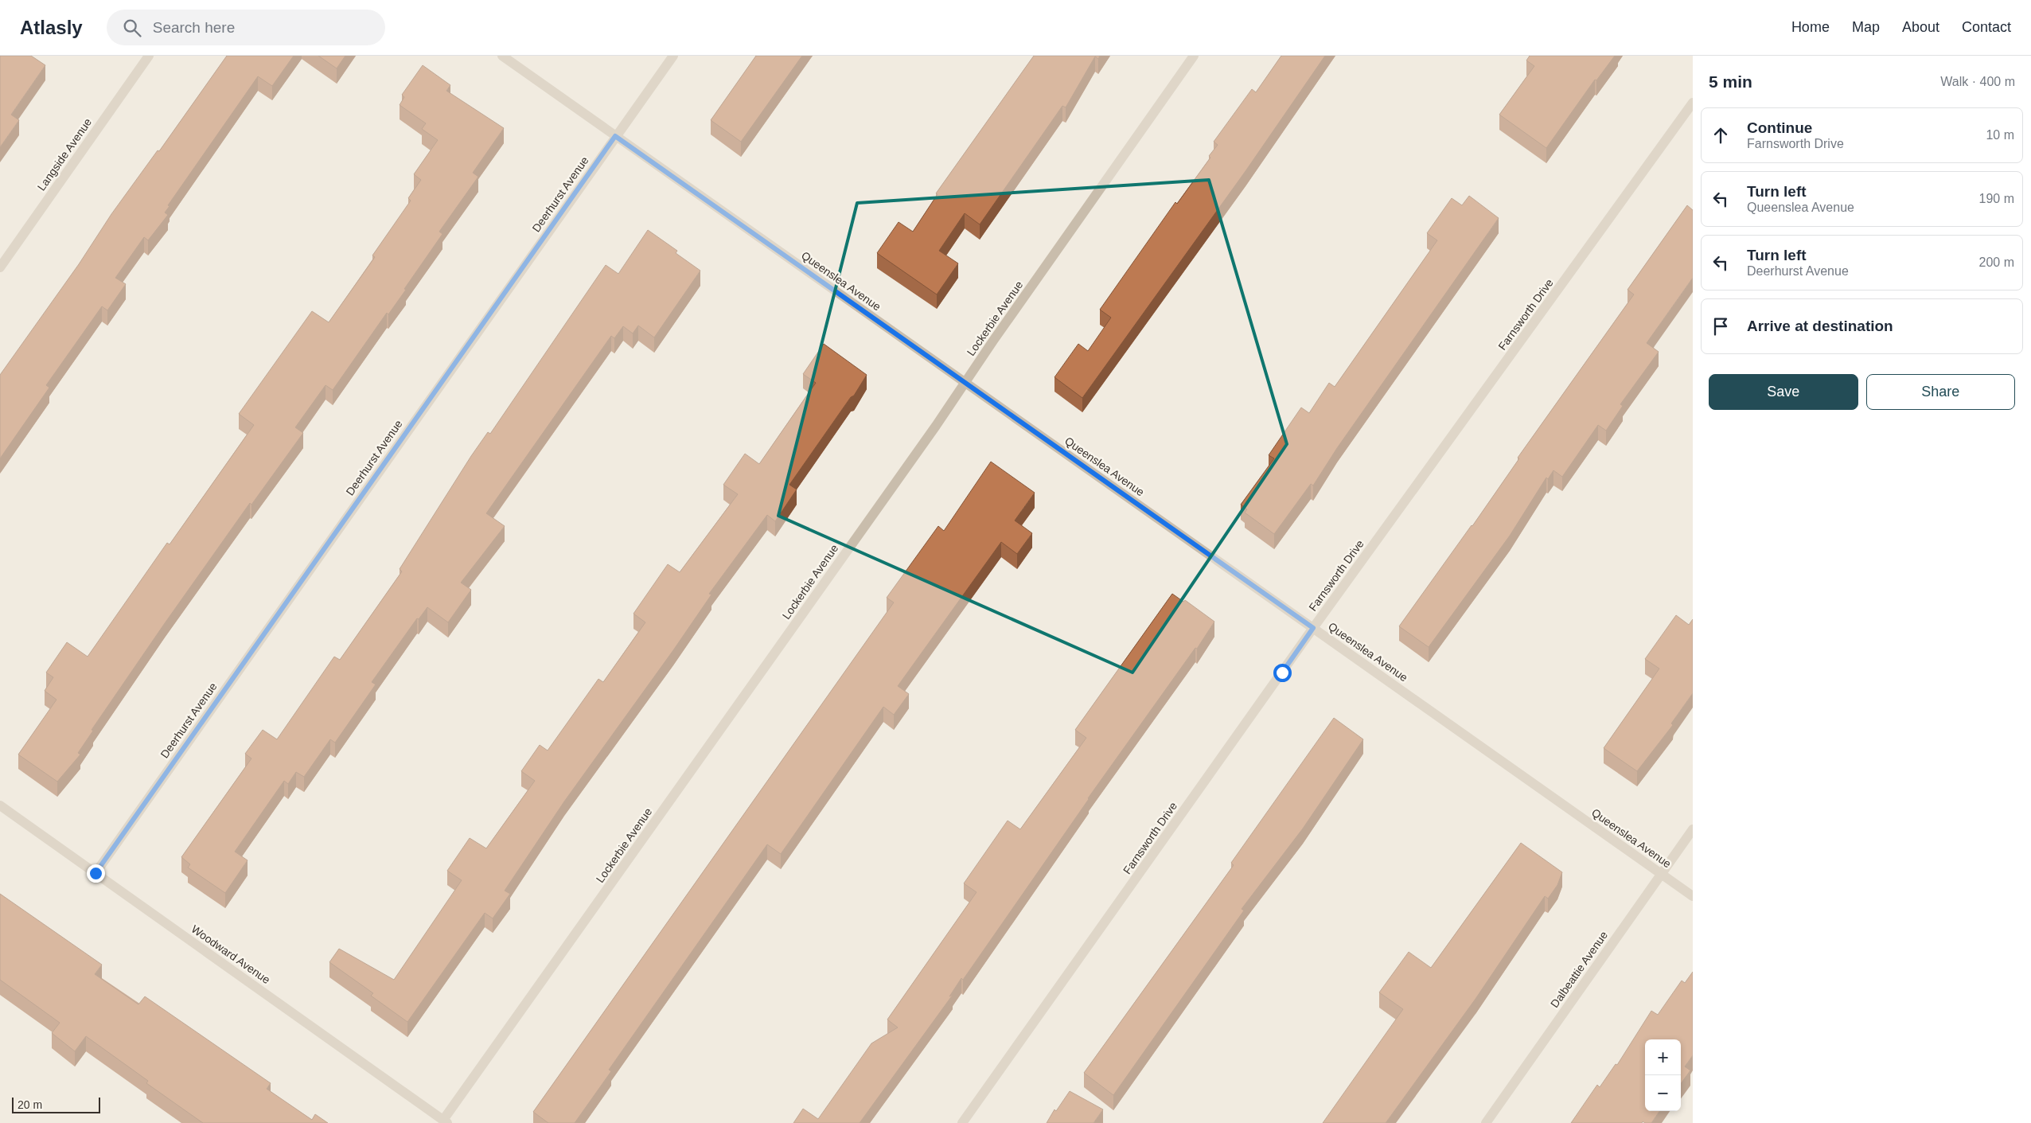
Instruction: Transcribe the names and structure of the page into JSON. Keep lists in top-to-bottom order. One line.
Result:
{"streets":{"street":["Langside Avenue","Deerhurst Avenue","Queenslea Avenue","Farnsworth Drive","Lockerbie Avenue","Woodward Avenue","Dalbeattie Avenue"]},"crossings":[["Deerhurst Avenue","Queenslea Avenue"],["Deerhurst Avenue","Woodward Avenue"],["Queenslea Avenue","Farnsworth Drive"],["Queenslea Avenue","Lockerbie Avenue"],["Queenslea Avenue","Dalbeattie Avenue"],["Lockerbie Avenue","Woodward Avenue"]],"scale_bar":"20 m","page":{"header":"Atlasly","search":"Search here","nav":["Home","Map","About","Contact"],"heading":["5 min","Walk · 400 m"],"list":[["Continue","Farnsworth Drive","10 m"],["Turn left","Queenslea Avenue","190 m"],["Turn left","Deerhurst Avenue","200 m"],"Arrive at destination"],"buttons":["Save","Share"],"map_buttons":["+","−"],"scale":"20 m"}}
